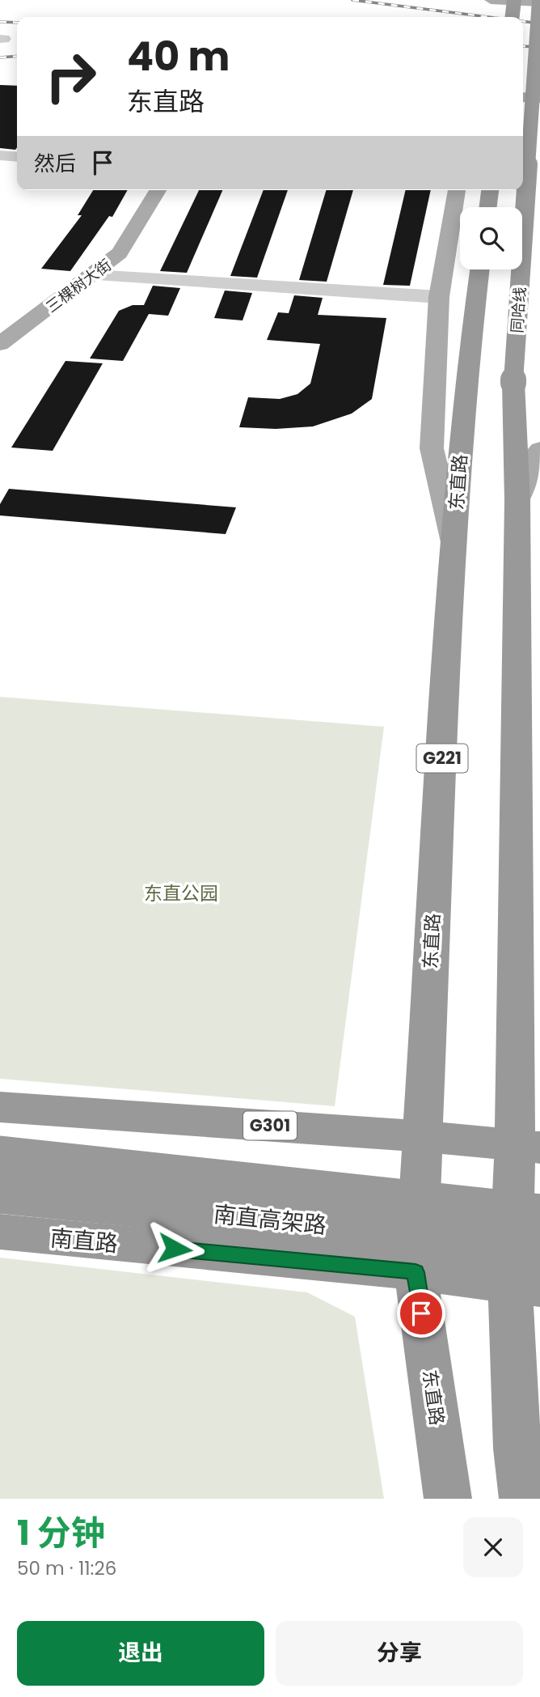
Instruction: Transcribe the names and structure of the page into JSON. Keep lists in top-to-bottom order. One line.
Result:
{"streets":{"highway":["同哈线","东直路","G221","G301","南直高架路","南直路"],"main road":["三棵树大街"]},"crossings":[["东直路","G301"],["东直路","南直路"]],"parks":["东直公园"],"page":{"turn":["40 m","东直路"],"then":"然后","heading":["1 分钟","50 m · 11:26"],"buttons":["退出","分享"]}}
